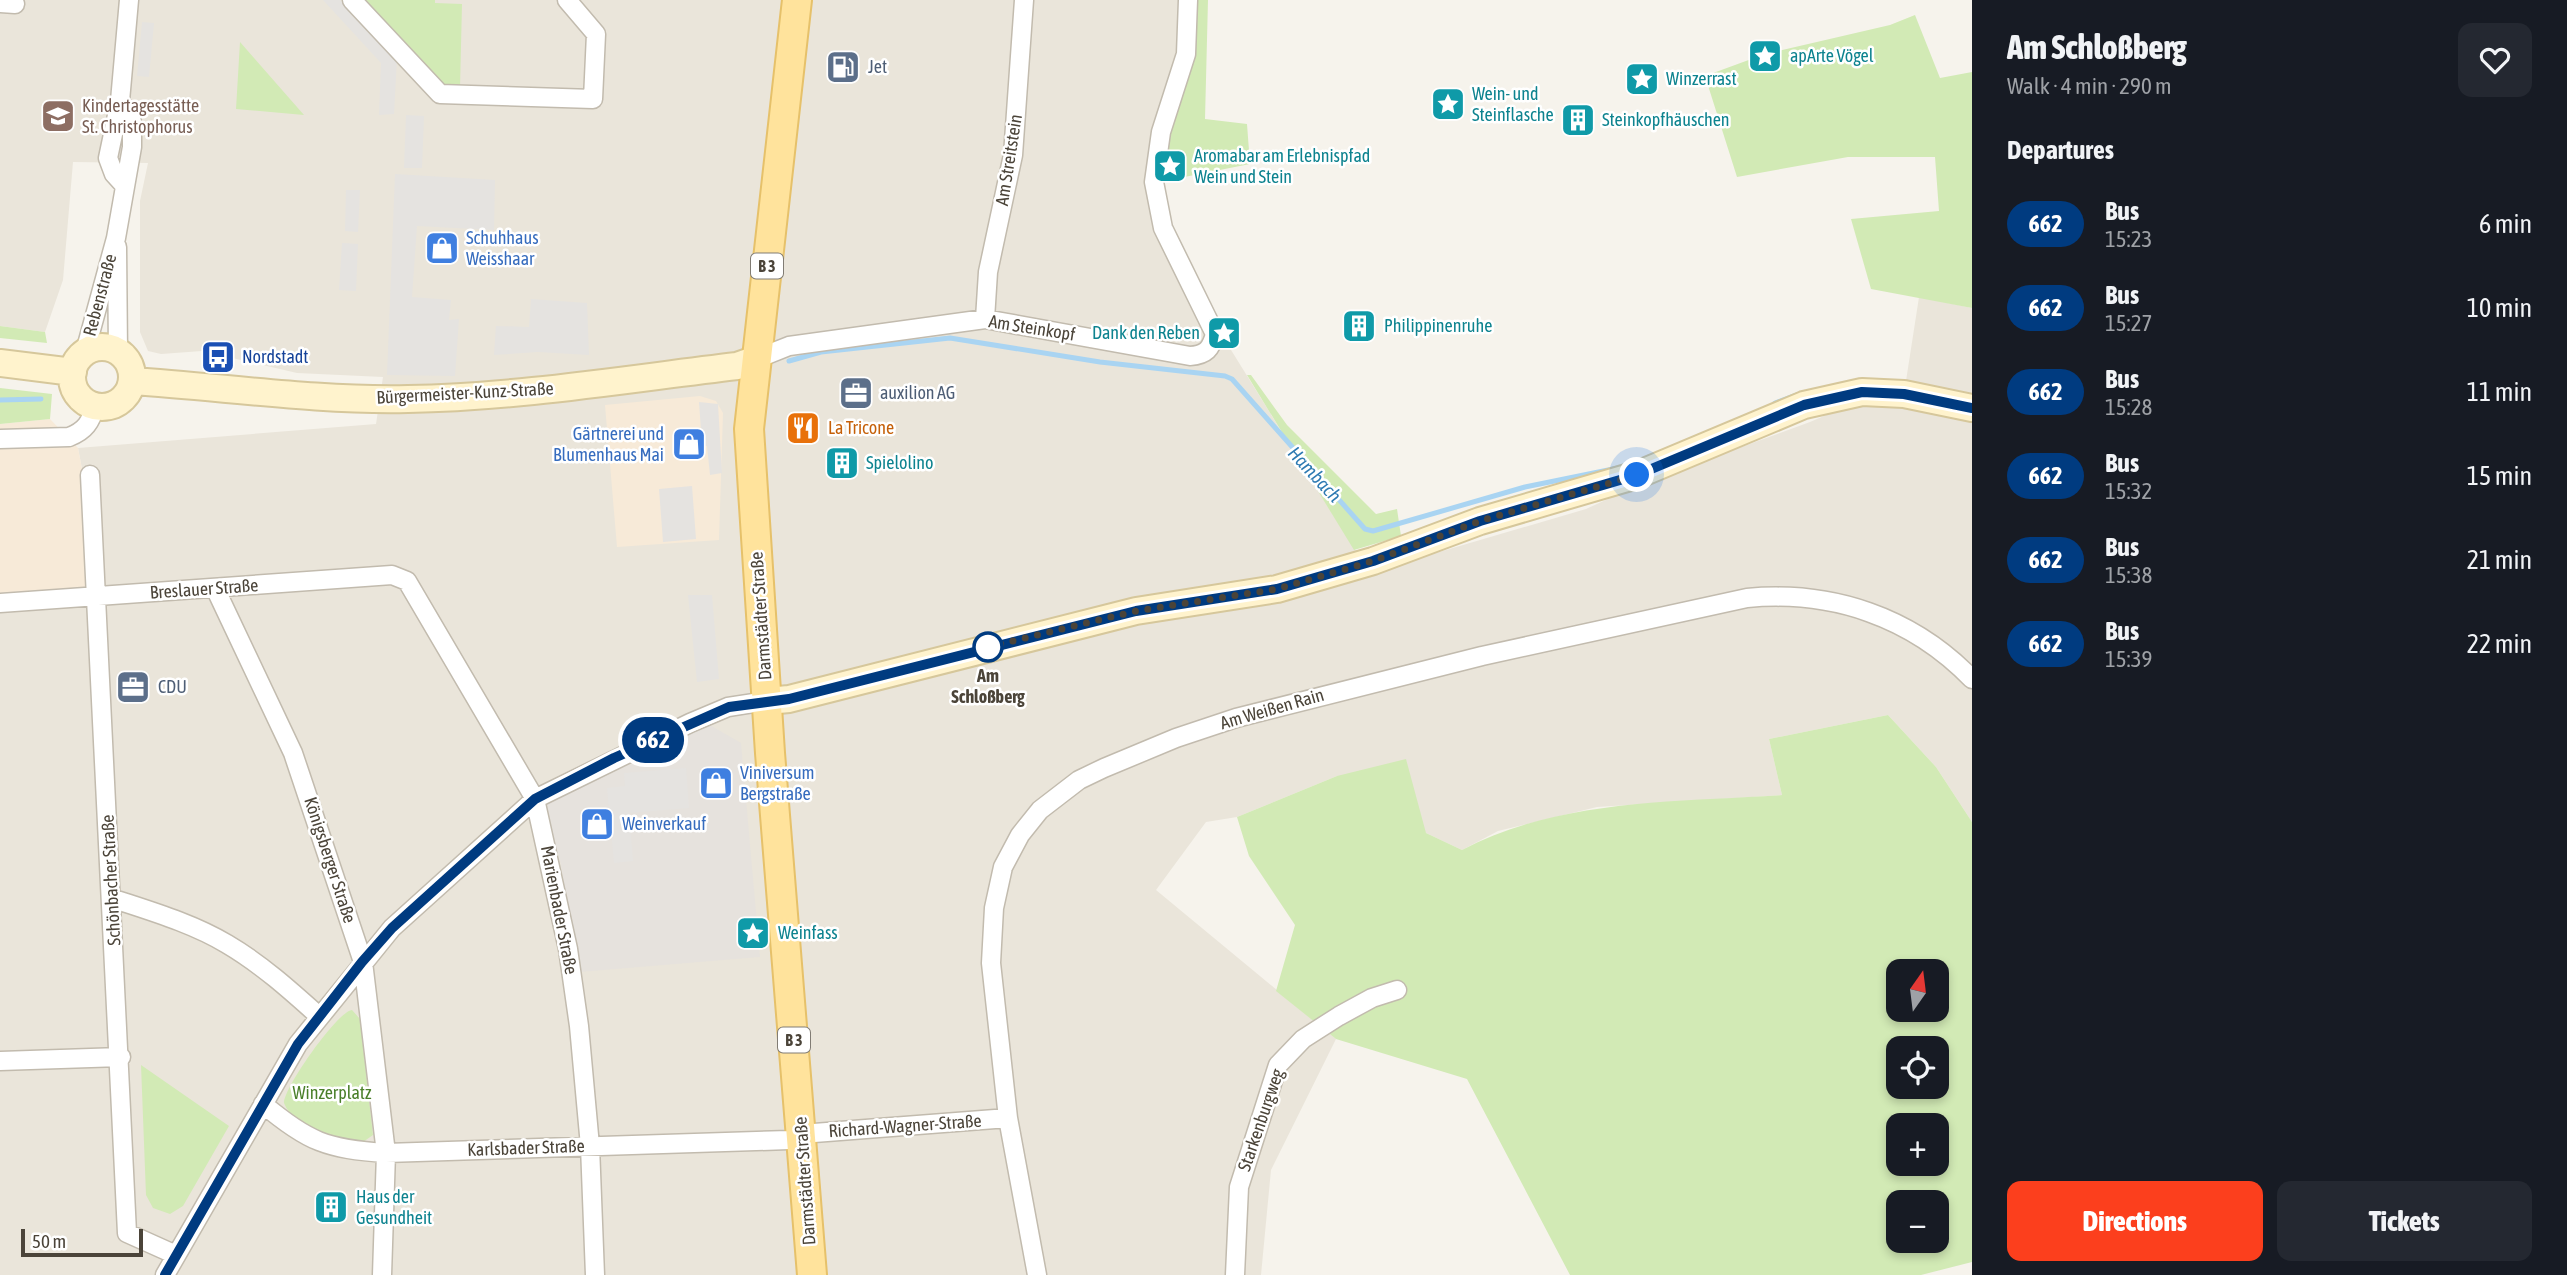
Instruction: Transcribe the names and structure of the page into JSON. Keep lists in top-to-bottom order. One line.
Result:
{"streets":{"main road":["B 3","Darmstädter Straße"],"street":["Am Streitstein","Rebenstraße","Am Steinkopf","Bürgermeister-Kunz-Straße","Breslauer Straße","Am Weißen Rain","Königsberger Straße","Schönbacher Straße","Marienbader Straße","Starkenburgweg","Richard-Wagner-Straße","Karlsbader Straße"]},"crossings":[["Am Streitstein","Am Steinkopf"],["Rebenstraße","Bürgermeister-Kunz-Straße"],["Am Steinkopf","Bürgermeister-Kunz-Straße"],["Am Steinkopf","Darmstädter Straße"],["Bürgermeister-Kunz-Straße","Darmstädter Straße"],["Breslauer Straße","Königsberger Straße"],["Breslauer Straße","Schönbacher Straße"],["Breslauer Straße","Marienbader Straße"],["Darmstädter Straße","Richard-Wagner-Straße"],["Darmstädter Straße","Karlsbader Straße"],["Am Weißen Rain","Richard-Wagner-Straße"],["Königsberger Straße","Karlsbader Straße"],["Marienbader Straße","Karlsbader Straße"],["Richard-Wagner-Straße","Karlsbader Straße"]],"water":["Hambach"],"parks":["Winzerplatz"],"places":{"place":["apArte Vögel","Winzerrast","Wein- und Steinflasche","Aromabar am Erlebnispfad Wein und Stein","Dank den Reben","Weinfass"],"fuel station":["Jet"],"school or university":["Kindertagesstätte St. Christophorus"],"building":["Steinkopfhäuschen","Philippinenruhe","Spielolino","Haus der Gesundheit"],"shop":["Schuhhaus Weisshaar","Gärtnerei und Blumenhaus Mai","Viniversum Bergstraße","Weinverkauf"],"bus stop":["Nordstadt"],"office":["auxilion AG","CDU"],"restaurant":["La Tricone"],"other":["Am Schloßberg"]},"lines":["bus line 662"],"scale_bar":"50 m","north":"top","page":{"on_map":"662","heading":[["Am Schloßberg","Walk · 4 min · 290 m"],"Departures"],"list":[{"mark":"662","name":"Bus","note":"15:23","value":"6 min"},{"mark":"662","name":"Bus","note":"15:27","value":"10 min"},{"mark":"662","name":"Bus","note":"15:28","value":"11 min"},{"mark":"662","name":"Bus","note":"15:32","value":"15 min"},{"mark":"662","name":"Bus","note":"15:38","value":"21 min"},{"mark":"662","name":"Bus","note":"15:39","value":"22 min"}],"map_buttons":["+","−"],"buttons":["Directions","Tickets"],"scale":"50 m"}}
